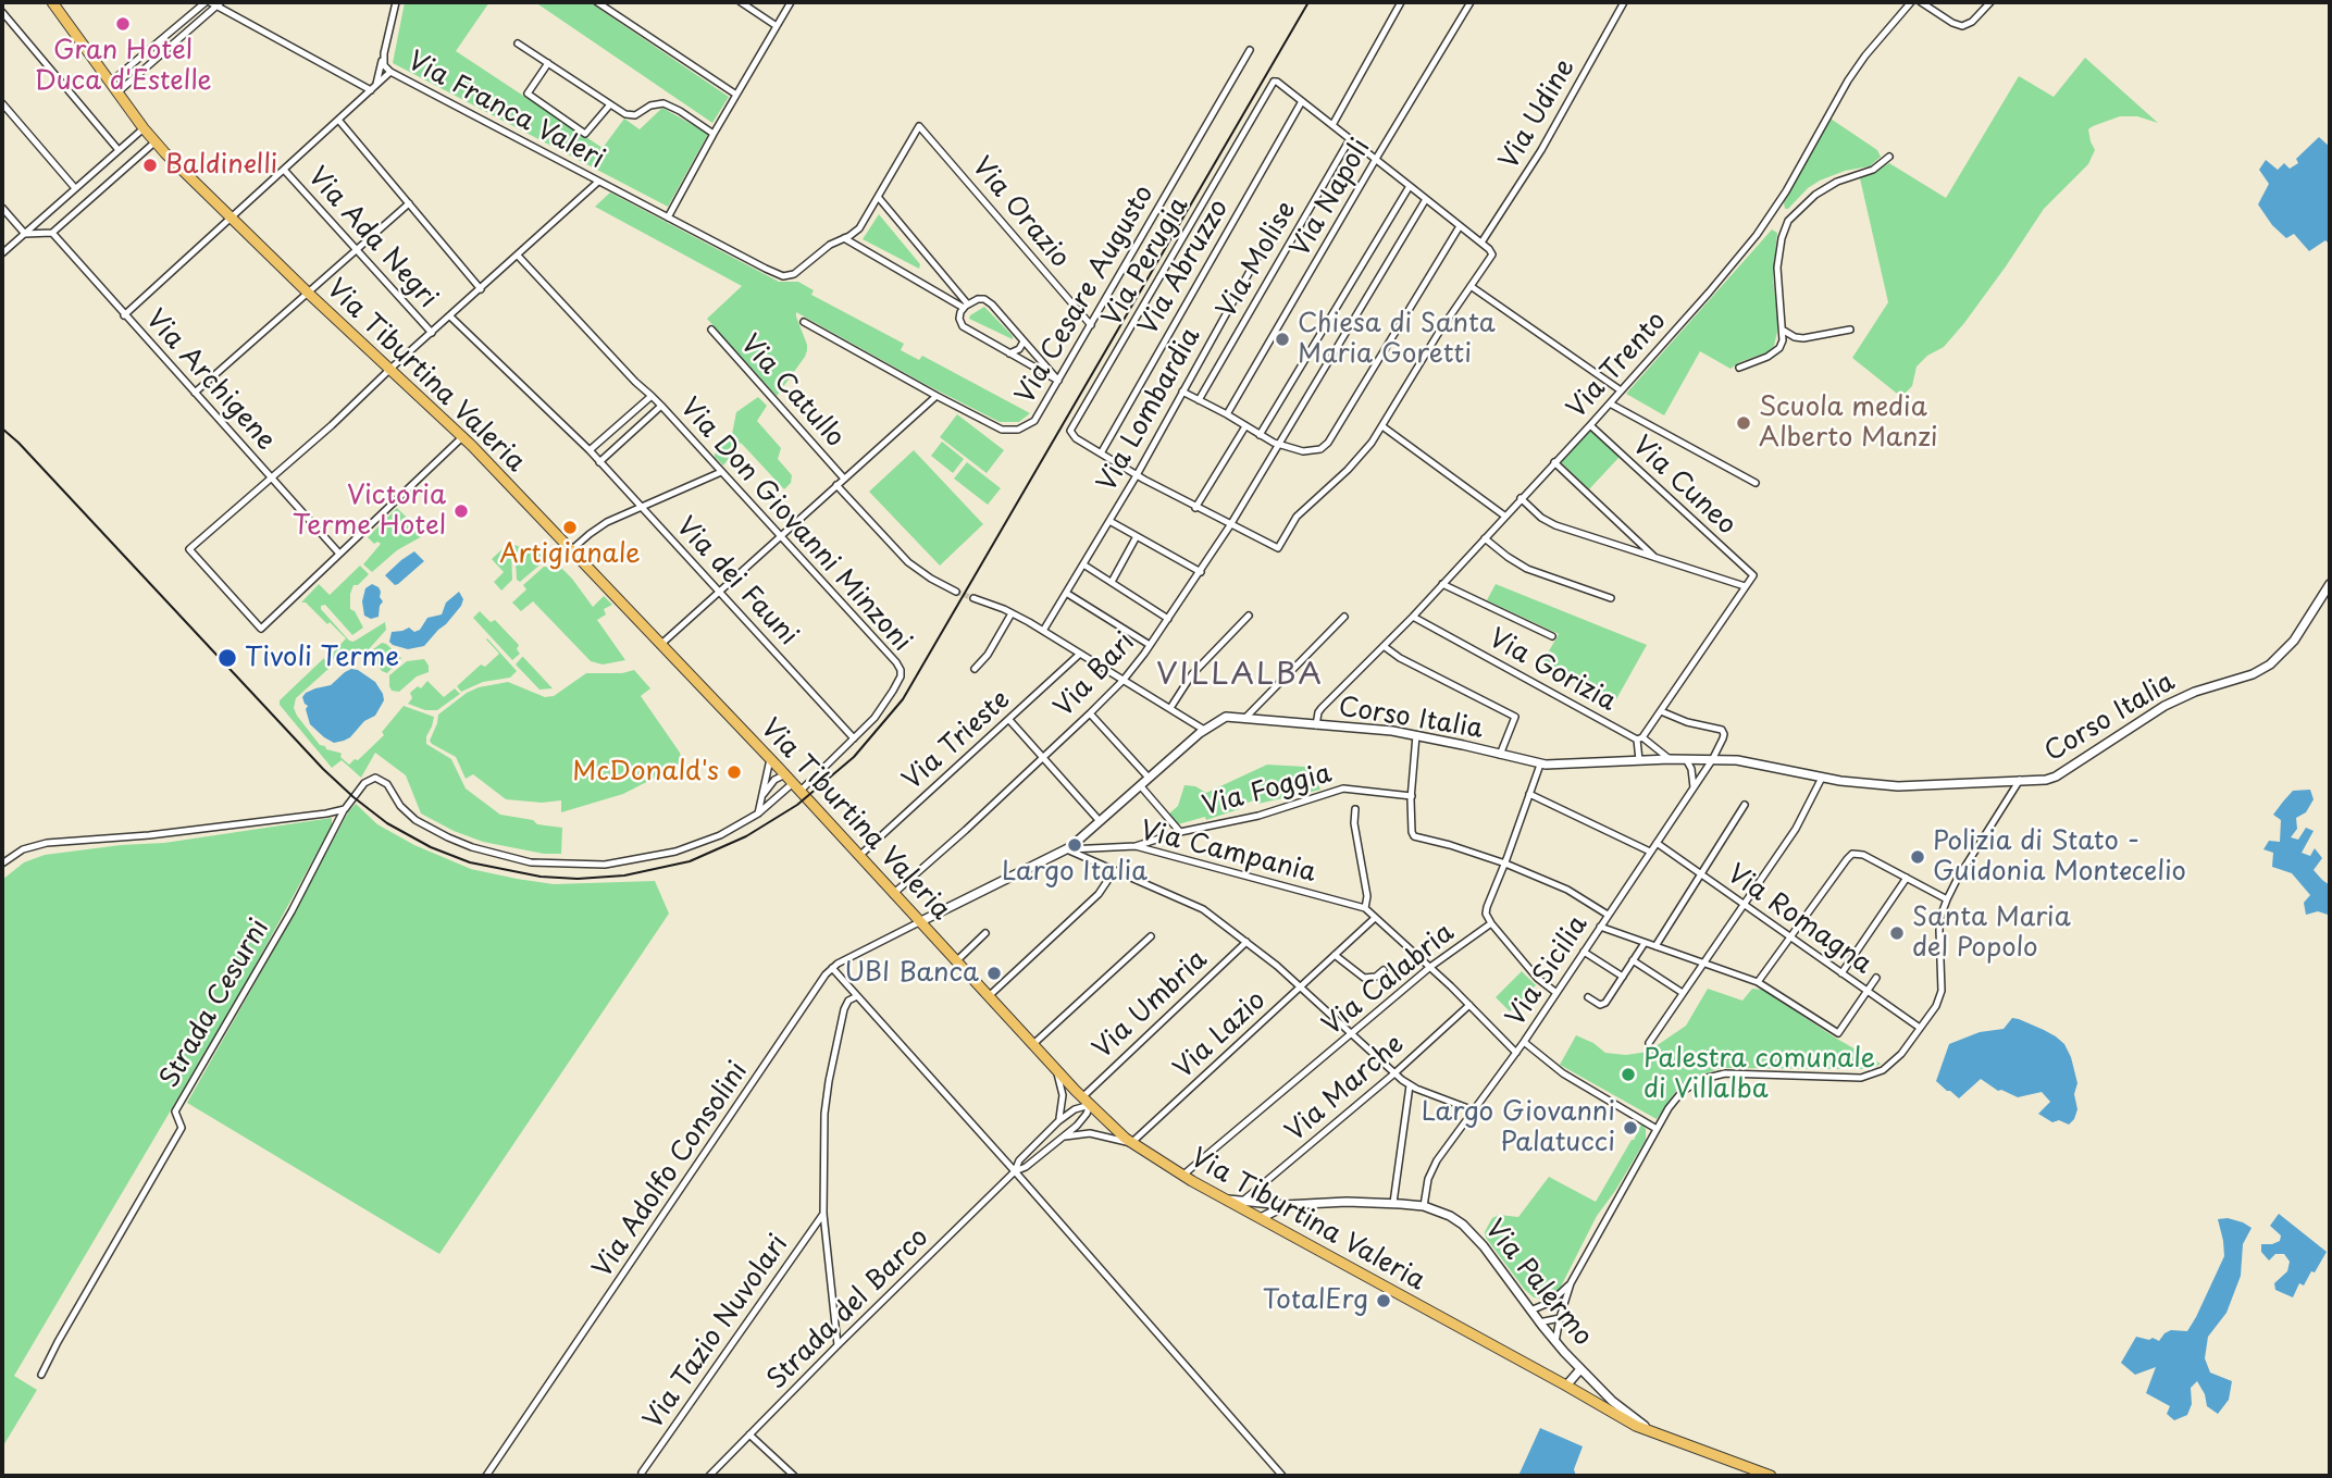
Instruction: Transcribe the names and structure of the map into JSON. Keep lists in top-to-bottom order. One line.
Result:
{"streets":{"main road":["Via Tiburtina Valeria"],"street":["Via Franca Valeri","Via Udine","Via Napoli","Via Orazio","Via Ada Negri","Via Molise","Via Perugia","Via Abruzzo","Via Cesare Augusto","Via Trento","Via Archigene","Via Catullo","Via Lombardia","Via Cuneo","Via Don Giovanni Minzoni","Via dei Fauni","Via Gorizia","Via Bari","Corso Italia","Via Trieste","Via Foggia","Via Campania","Via Romagna","Via Sicilia","Via Calabria","Strada Cesurni","Via Umbria","Via Lazio","Via Marche","Via Adolfo Consolini","Via Palermo","Strada del Barco","Via Tazio Nuvolari"]},"crossings":[["Via Orazio","Via Cesare Augusto"],["Via Perugia","Via Abruzzo"],["Via Perugia","Via Lombardia"],["Via Perugia","Via Bari"],["Via Trento","Via Cuneo"],["Via Trento","Via Gorizia"],["Via Trento","Corso Italia"],["Via Tiburtina Valeria","Via Bari"],["Via Tiburtina Valeria","Corso Italia"],["Via Tiburtina Valeria","Via Trieste"],["Via Tiburtina Valeria","Via Calabria"],["Via Tiburtina Valeria","Via Umbria"],["Via Tiburtina Valeria","Via Lazio"],["Via Tiburtina Valeria","Via Adolfo Consolini"],["Via Tiburtina Valeria","Via Palermo"],["Via Tiburtina Valeria","Strada del Barco"],["Via Don Giovanni Minzoni","Via dei Fauni"],["Via Gorizia","Corso Italia"],["Corso Italia","Via Campania"],["Corso Italia","Via Sicilia"],["Corso Italia","Via Calabria"],["Corso Italia","Via Adolfo Consolini"],["Via Foggia","Via Campania"],["Via Campania","Via Sicilia"],["Via Campania","Via Calabria"],["Via Campania","Via Lazio"],["Via Campania","Via Marche"],["Via Romagna","Via Sicilia"],["Via Sicilia","Via Palermo"],["Via Umbria","Strada del Barco"],["Via Marche","Via Palermo"]],"districts":["VILLALBA"],"places":["Gran Hotel Duca d'Estelle","Baldinelli","Chiesa di Santa Maria Goretti","Scuola media Alberto Manzi","Victoria Terme Hotel","Artigianale","Tivoli Terme","McDonald's","Largo Italia","Polizia di Stato - Guidonia Montecelio","Santa Maria del Popolo","UBI Banca","Palestra comunale di Villalba","Largo Giovanni Palatucci","TotalErg"]}
